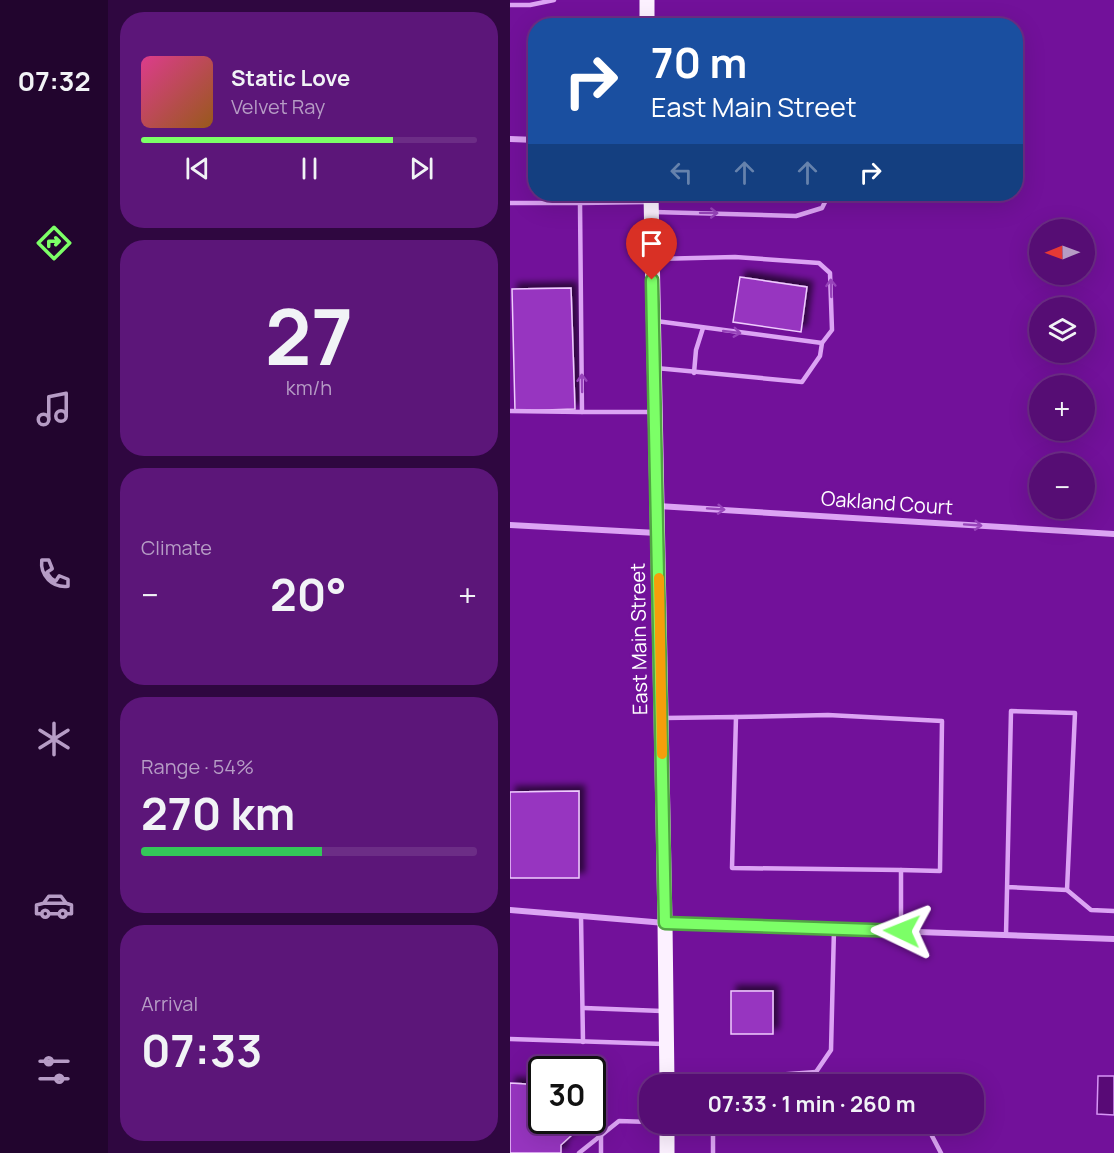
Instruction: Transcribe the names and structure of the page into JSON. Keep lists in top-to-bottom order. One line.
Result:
{"streets":{"main road":["East Main Street"],"street":["Oakland Court"]},"crossings":[["Oakland Court","East Main Street"]],"one_way":["Oakland Court"],"north":"left","page":{"tabs":"07:32","turn":["70 m","East Main Street"],"song":["Static Love","Velvet Ray"],"map_buttons":["+","−"],"tile":[["27","km/h"],"Climate",["Range · 54%","270 km"],["Arrival","07:33"]],"heat":["−","20°","+"],"limit":"30","trip":"07:33 · 1 min · 260 m"}}
